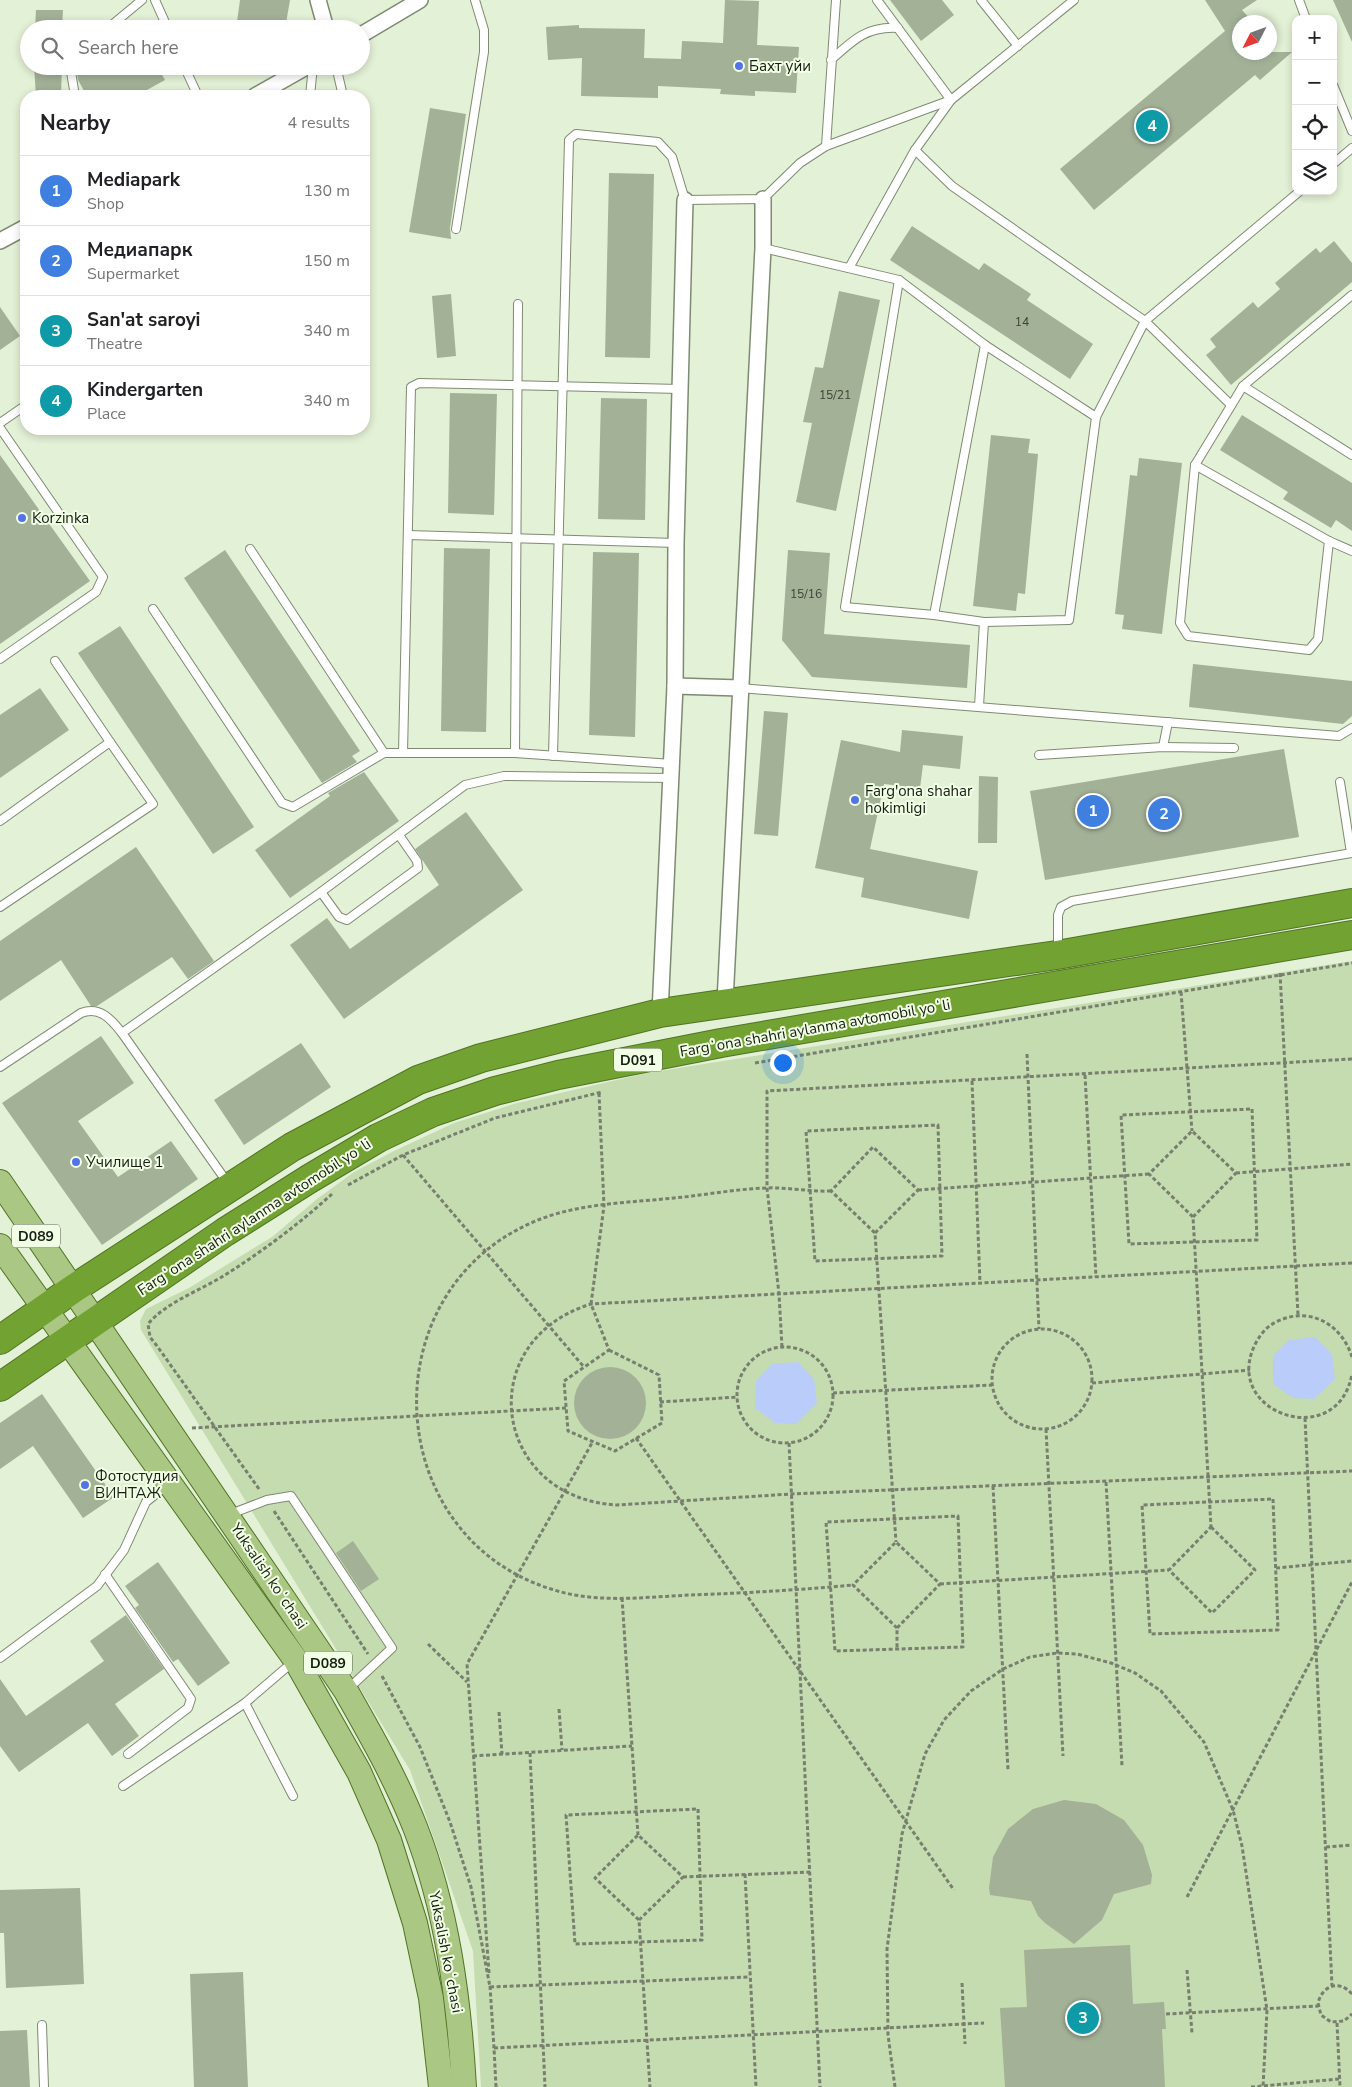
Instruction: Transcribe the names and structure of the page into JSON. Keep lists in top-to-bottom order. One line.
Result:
{"streets":{"highway":["Fargʻona shahri aylanma avtomobil yoʻli","D091"],"main road":["D089","Yuksalish koʻchasi"]},"crossings":[["Fargʻona shahri aylanma avtomobil yoʻli","Yuksalish koʻchasi"],["D089","Yuksalish koʻchasi"]],"places":["Бахт уйи","Korzinka","Farg'ona shahar hokimligi","Училище 1","Фотостудия ВИНТАЖ"],"house_numbers":["14","15/21","15/16"],"north":"bottom left","page":{"map_buttons":["+","−"],"search":"Search here","heading":["Nearby","4 results"],"pins":["4","1","2","3"],"list":[{"mark":"1","name":"Mediapark","note":"Shop","value":"130 m"},{"mark":"2","name":"Медиапарк","note":"Supermarket","value":"150 m"},{"mark":"3","name":"San'at saroyi","note":"Theatre","value":"340 m"},{"mark":"4","name":"Kindergarten","note":"Place","value":"340 m"}]}}
